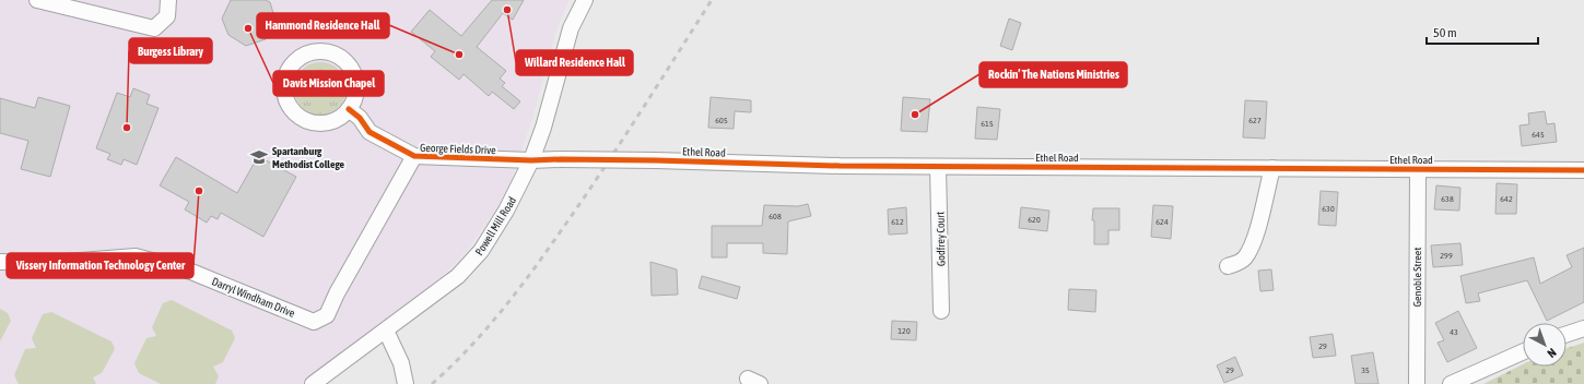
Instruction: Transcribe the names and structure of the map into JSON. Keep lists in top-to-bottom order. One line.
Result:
{"streets":{"street":["George Fields Drive","Ethel Road","Powell Mill Road","Godfrey Court","Genoble Street","Darryl Windham Drive"]},"crossings":[["George Fields Drive","Ethel Road"],["George Fields Drive","Powell Mill Road"],["George Fields Drive","Darryl Windham Drive"],["Ethel Road","Powell Mill Road"],["Ethel Road","Godfrey Court"],["Ethel Road","Genoble Street"]],"places":{"other":["Willard Residence Hall","Davis Mission Chapel","Hammond Residence Hall","Rockin’ The Nations Ministries","Burgess Library","Vissery Information Technology Center"],"school or university":["Spartanburg Methodist College"]},"house_numbers":["605","627","615","645","638","642","630","608","620","612","624","299","120","43","29","29","35"],"scale_bar":"50 m","north":"bottom right"}
